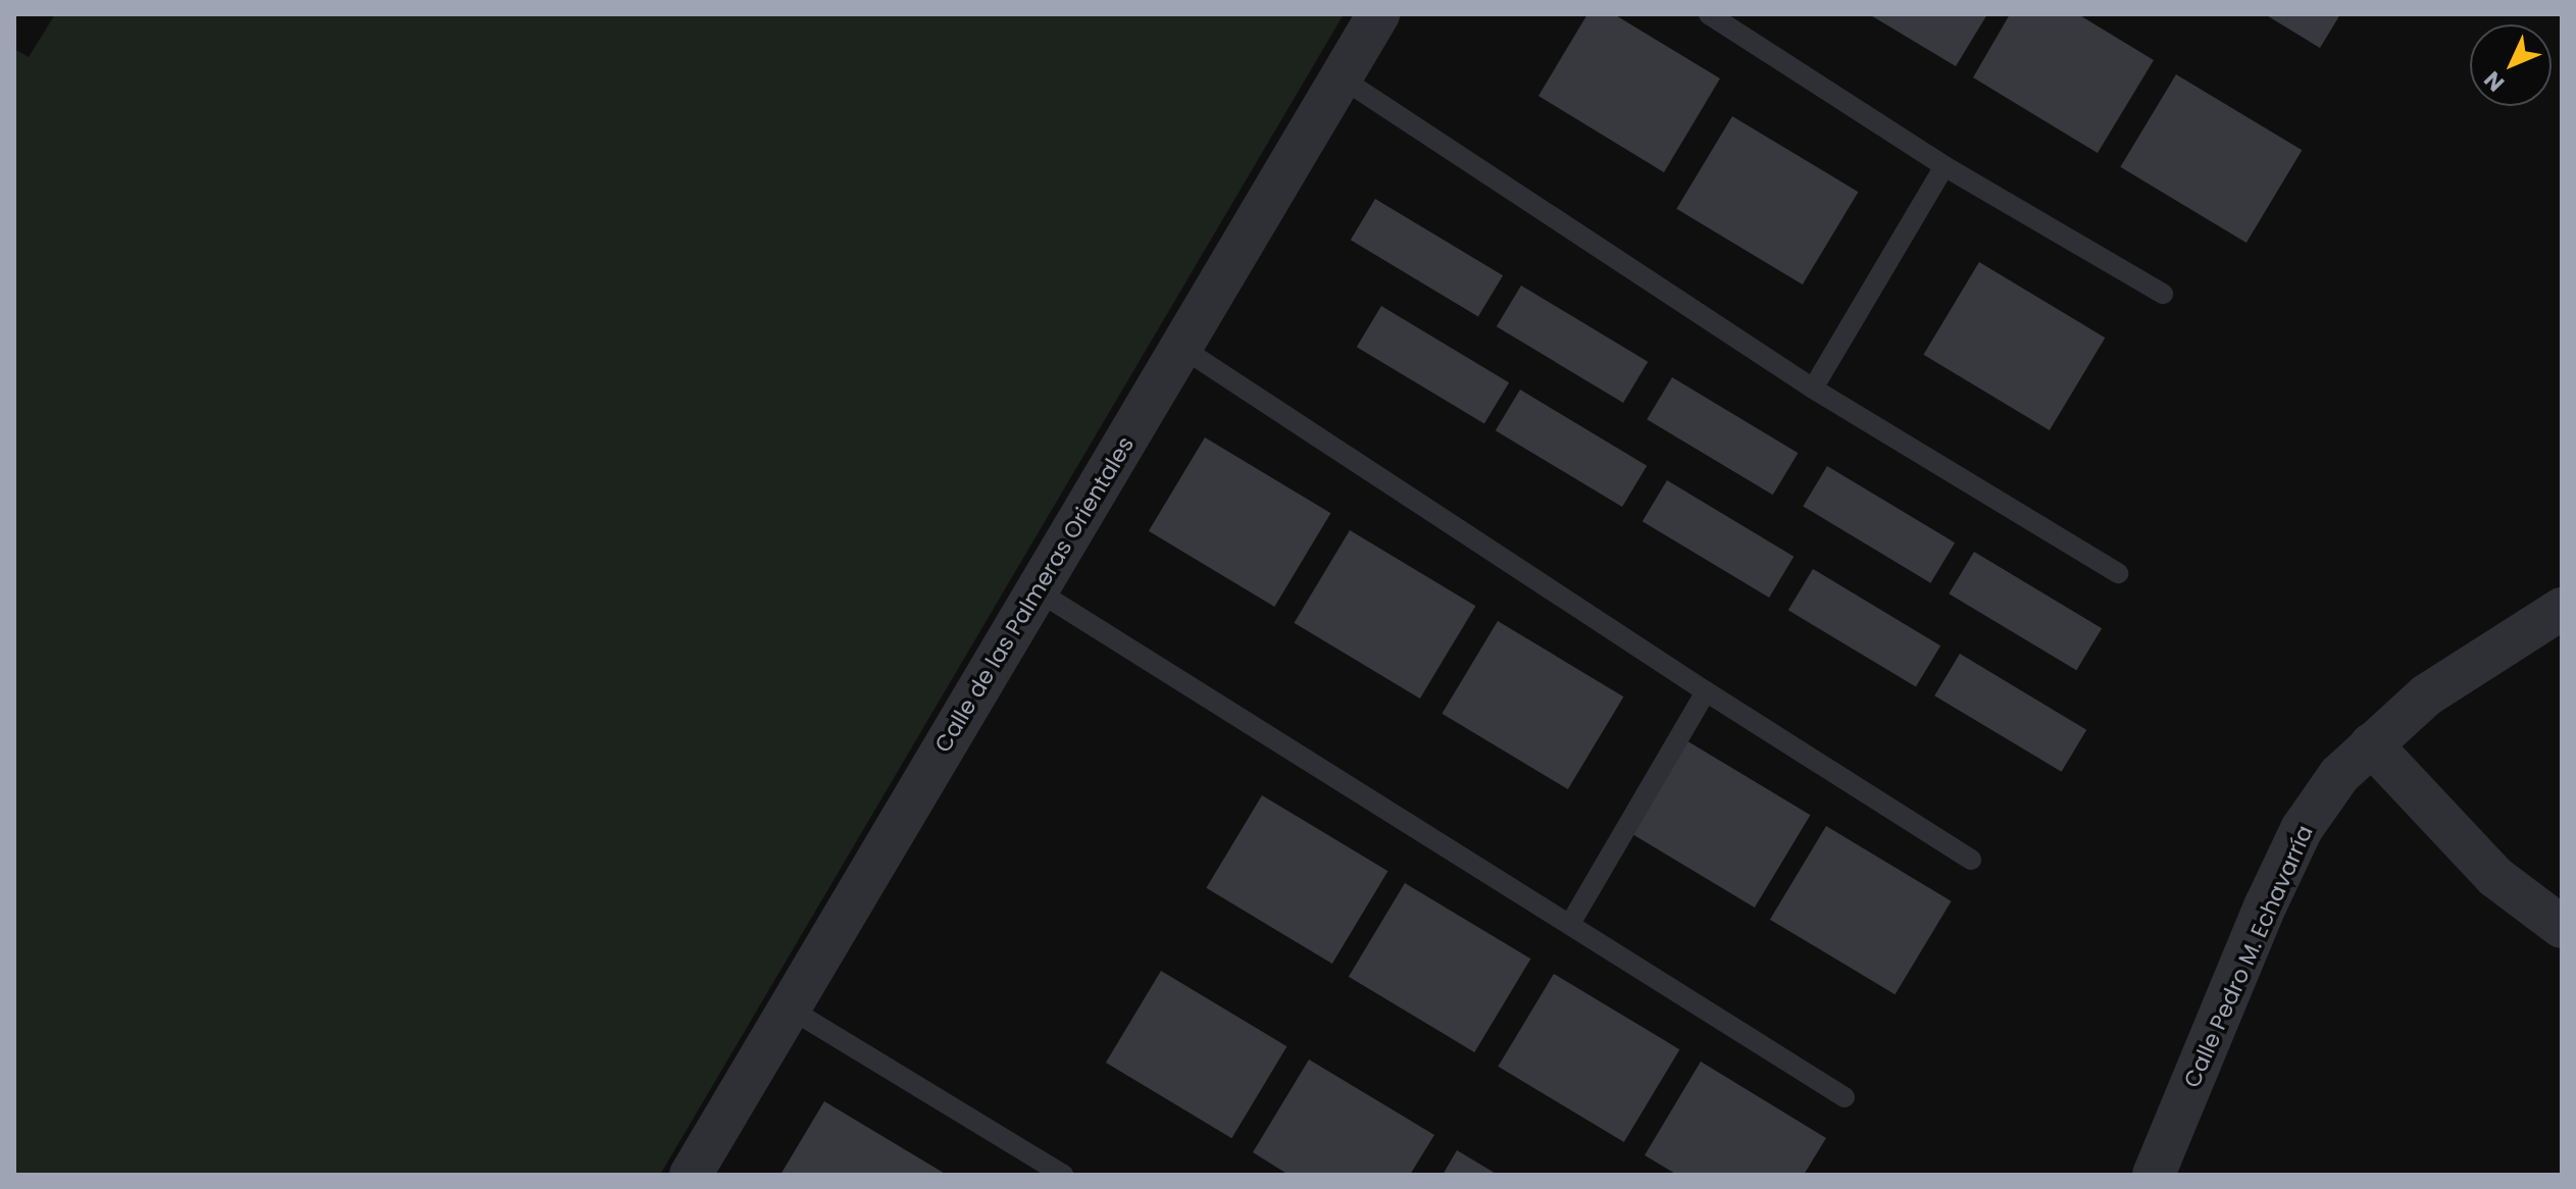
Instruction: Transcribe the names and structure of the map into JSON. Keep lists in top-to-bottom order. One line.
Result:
{"streets":{"street":["Calle de las Palmeras Orientales","Calle Pedro M. Echavarría"]},"north":"bottom left"}
